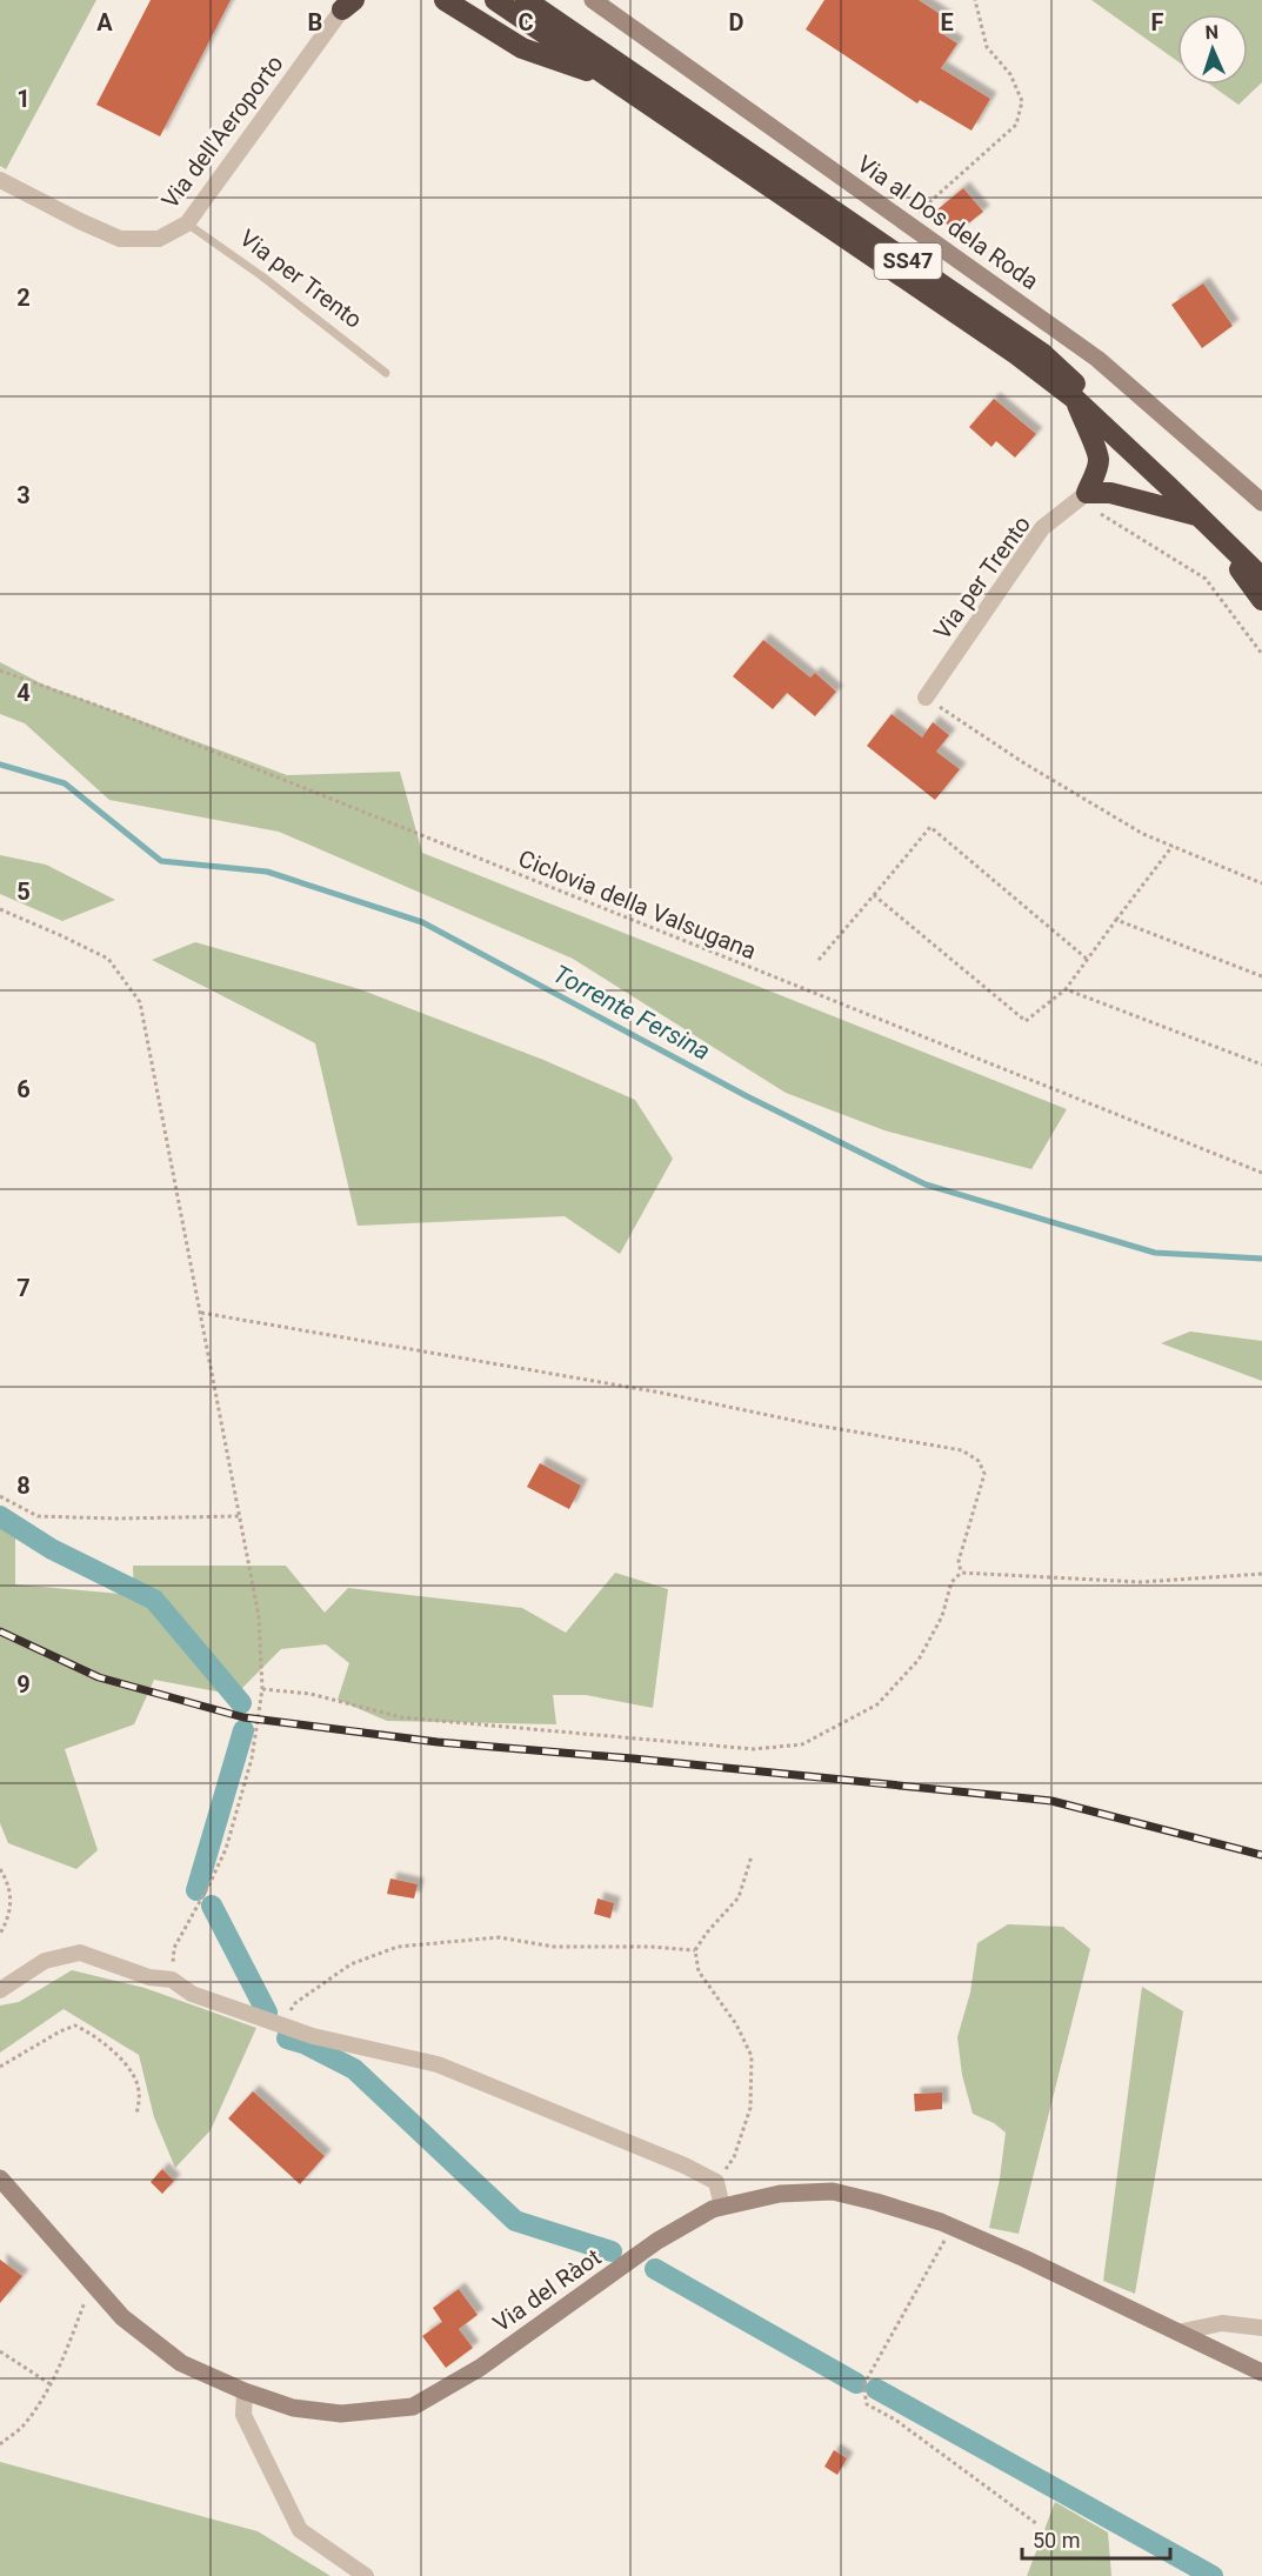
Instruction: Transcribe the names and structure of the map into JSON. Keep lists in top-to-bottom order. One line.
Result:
{"streets":{"highway":["SS47"],"street":["Via dell'Aeroporto","Via al Dos dela Roda","Via per Trento","Via del Ràot"],"path":["Ciclovia della Valsugana"]},"crossings":[["Via dell'Aeroporto","Via per Trento"]],"water":["Torrente Fersina"],"scale_bar":"50 m","north":"top","grid":{"columns":["A","B","C","D","E","F"],"rows":["1","2","3","4","5","6","7","8","9"]}}
